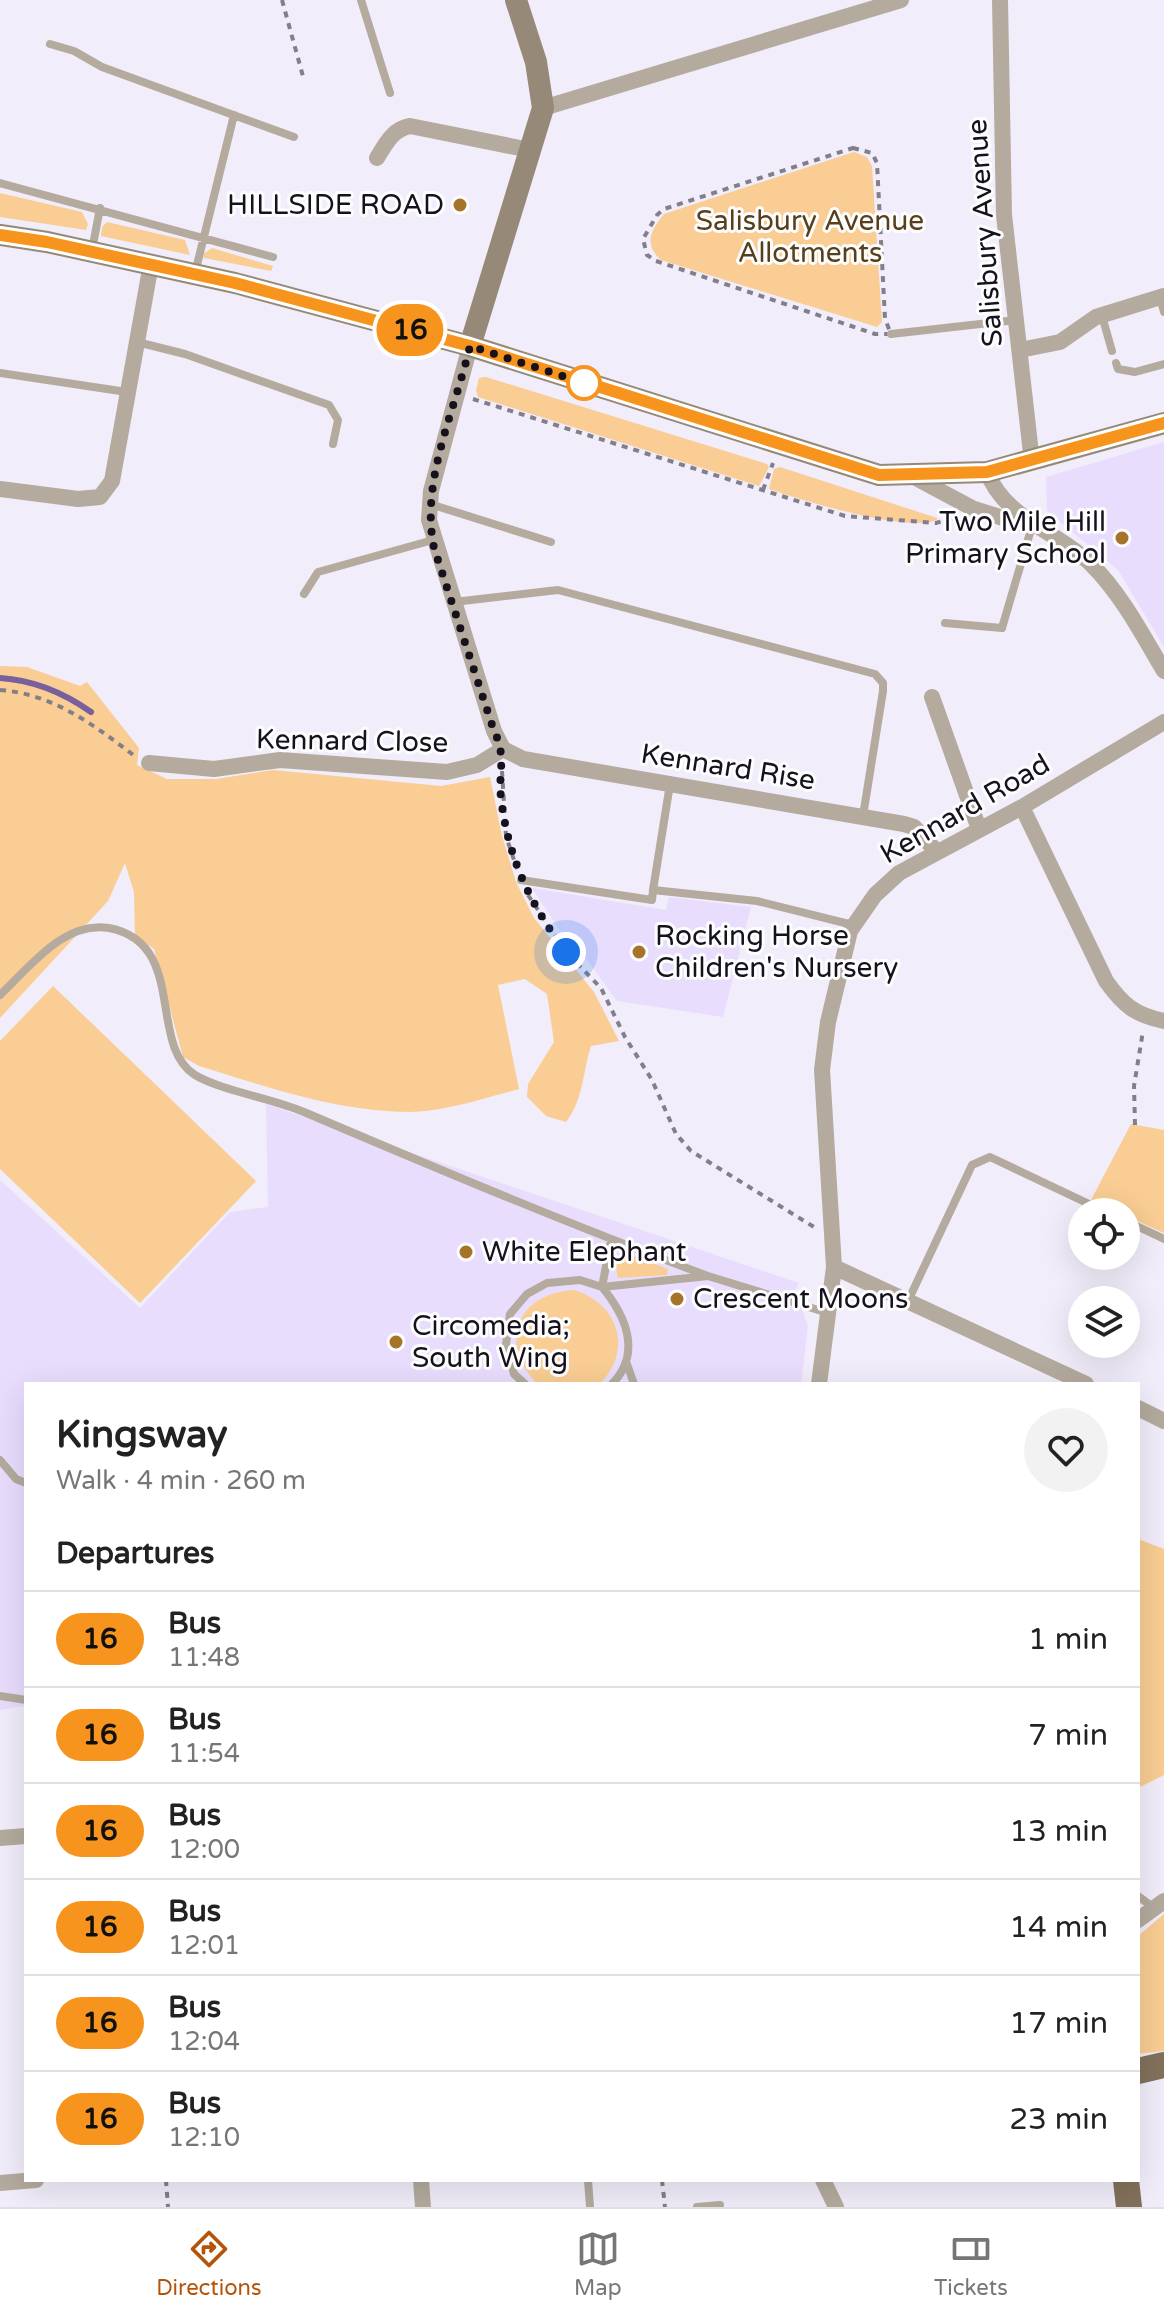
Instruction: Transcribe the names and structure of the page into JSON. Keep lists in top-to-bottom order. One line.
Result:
{"streets":{"street":["Salisbury Avenue","Kennard Close","Kennard Rise","Kennard Road"]},"crossings":[["Kennard Close","Kennard Rise"],["Kennard Rise","Kennard Road"]],"parks":["Salisbury Avenue Allotments"],"places":["HILLSIDE ROAD","Two Mile Hill Primary School","Rocking Horse Children's Nursery","White Elephant","Crescent Moons","Circomedia; South Wing"],"lines":["bus line 16"],"page":{"on_map":"16","heading":[["Kingsway","Walk · 4 min · 260 m"],"Departures"],"list":[{"mark":"16","name":"Bus","note":"11:48","value":"1 min"},{"mark":"16","name":"Bus","note":"11:54","value":"7 min"},{"mark":"16","name":"Bus","note":"12:00","value":"13 min"},{"mark":"16","name":"Bus","note":"12:01","value":"14 min"},{"mark":"16","name":"Bus","note":"12:04","value":"17 min"},{"mark":"16","name":"Bus","note":"12:10","value":"23 min"}],"tabs":["Directions","Map","Tickets"]}}
